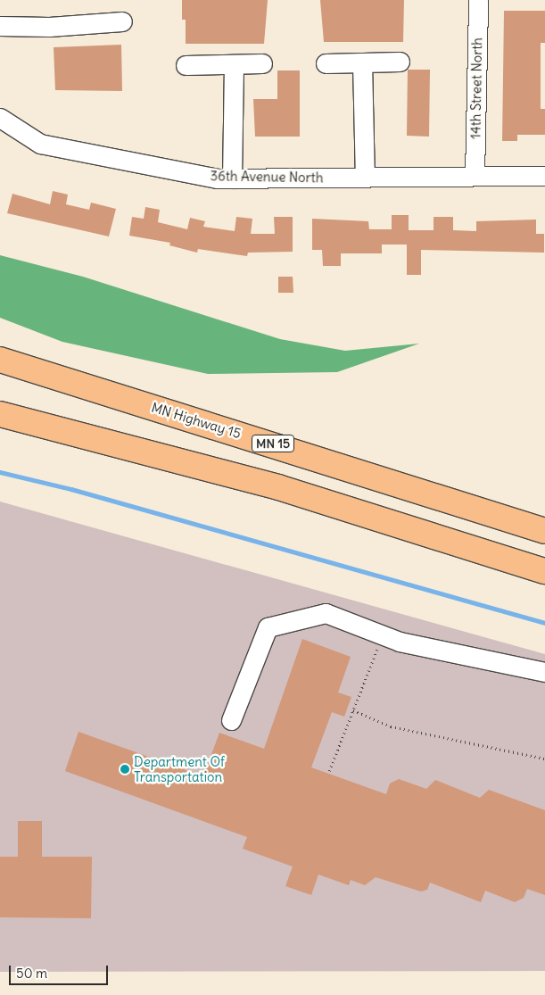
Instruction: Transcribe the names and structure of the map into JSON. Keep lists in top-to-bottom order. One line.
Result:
{"streets":{"highway":["MN Highway 15","MN 15"],"street":["14th Street North","36th Avenue North"]},"crossings":[["14th Street North","36th Avenue North"]],"places":["Department Of Transportation"],"scale_bar":"50 m"}
